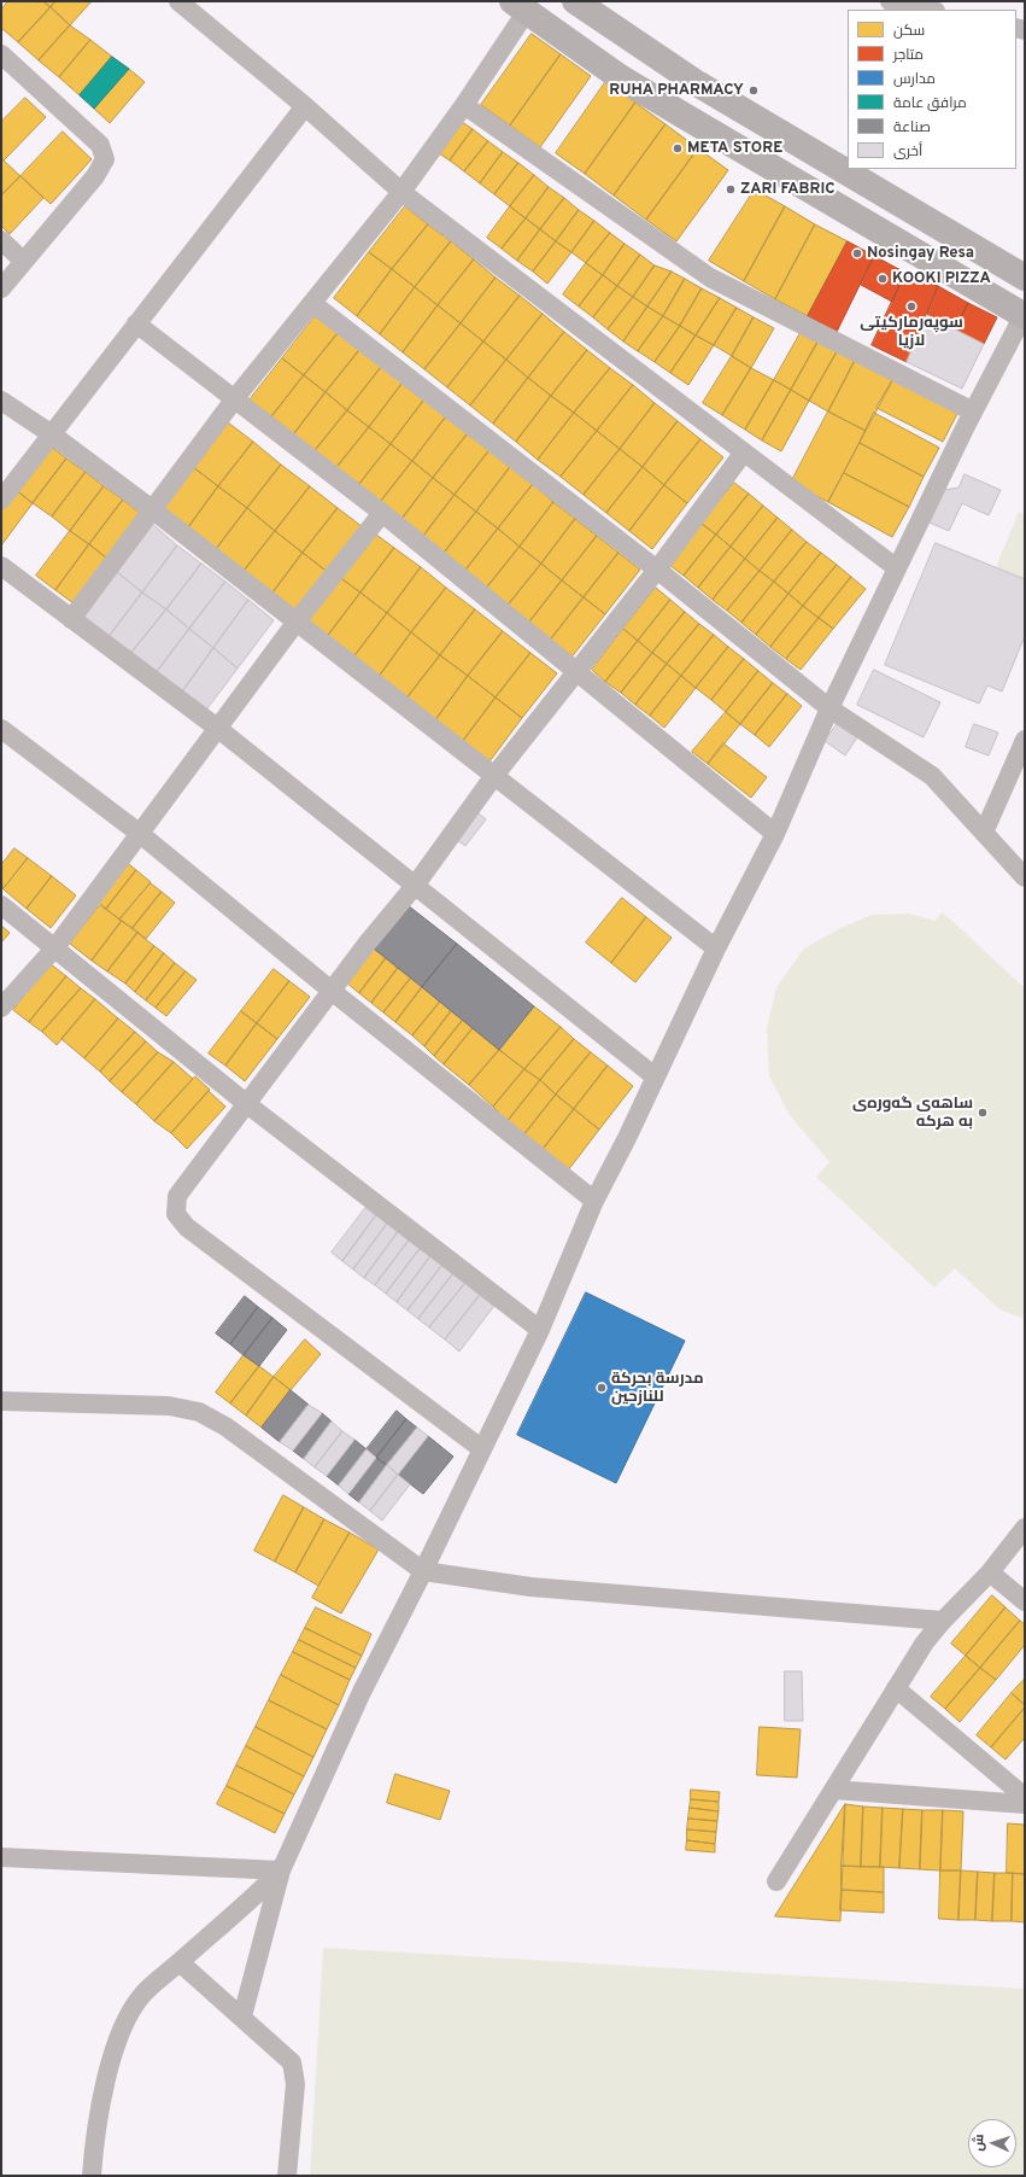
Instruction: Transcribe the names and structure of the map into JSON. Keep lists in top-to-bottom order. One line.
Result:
{"places":["RUHA PHARMACY","META STORE","ZARI FABRIC","Nosingay Resa","KOOKI PIZZA","سوپه‌رمارکیتی لازیا","ساهه‌ی گه‌وره‌ی به هركه‌","مدرسة بحركة للنازحين"],"legend":["سكن","متاجر","مدارس","مرافق عامة","صناعة","أخرى"],"north":"left"}
